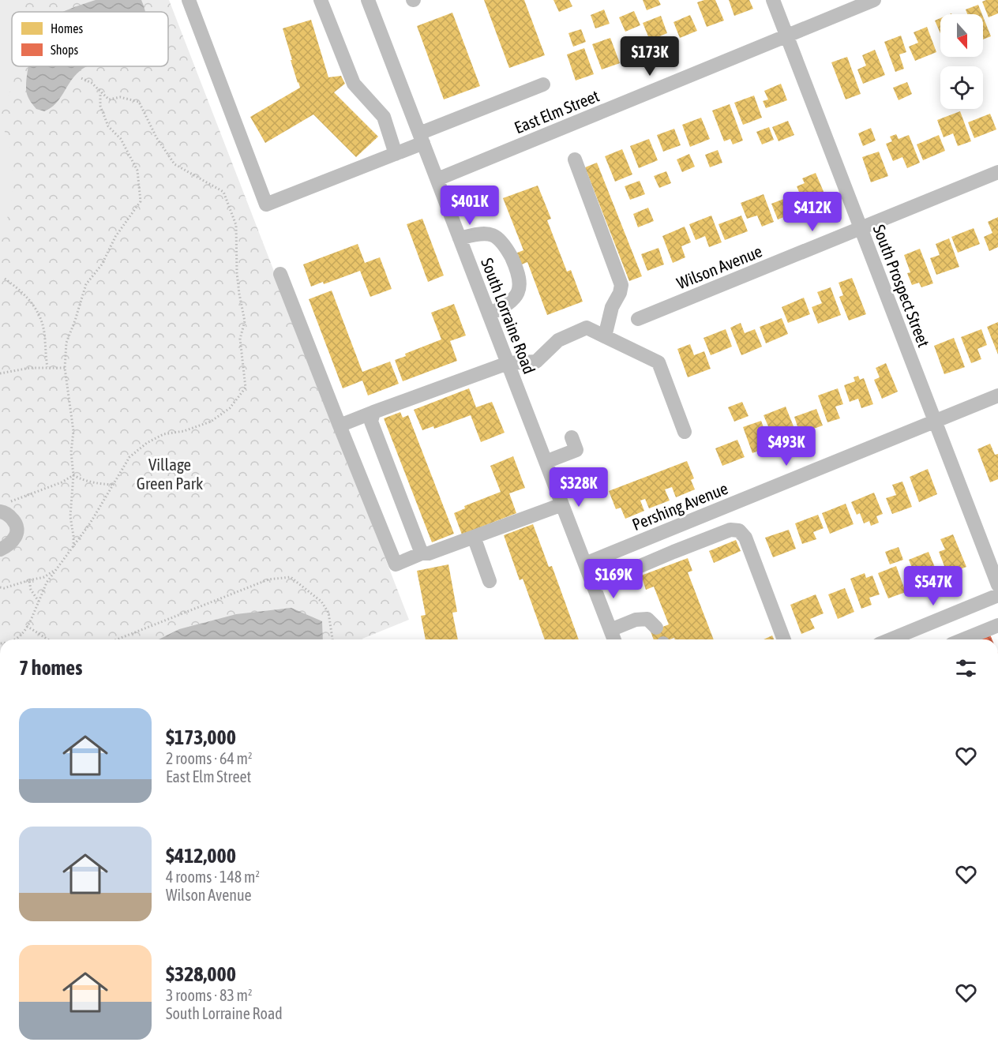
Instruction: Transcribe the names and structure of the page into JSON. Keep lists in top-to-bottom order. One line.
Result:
{"streets":{"street":["East Elm Street","Wilson Avenue","South Prospect Street","South Lorraine Road","Pershing Avenue"]},"crossings":[["East Elm Street","South Prospect Street"],["East Elm Street","South Lorraine Road"],["Wilson Avenue","South Prospect Street"],["South Prospect Street","Pershing Avenue"],["South Lorraine Road","Pershing Avenue"]],"parks":["Village Green Park"],"legend":["Homes","Shops"],"north":"bottom","page":{"price":["$173K","$401K","$412K","$493K","$328K","$169K","$547K"],"heading":"7 homes","list":[{"name":"$173,000","note":"2 rooms · 64 m² · East Elm Street"},{"name":"$412,000","note":"4 rooms · 148 m² · Wilson Avenue"},{"name":"$328,000","note":"3 rooms · 83 m² · South Lorraine Road"}]}}
